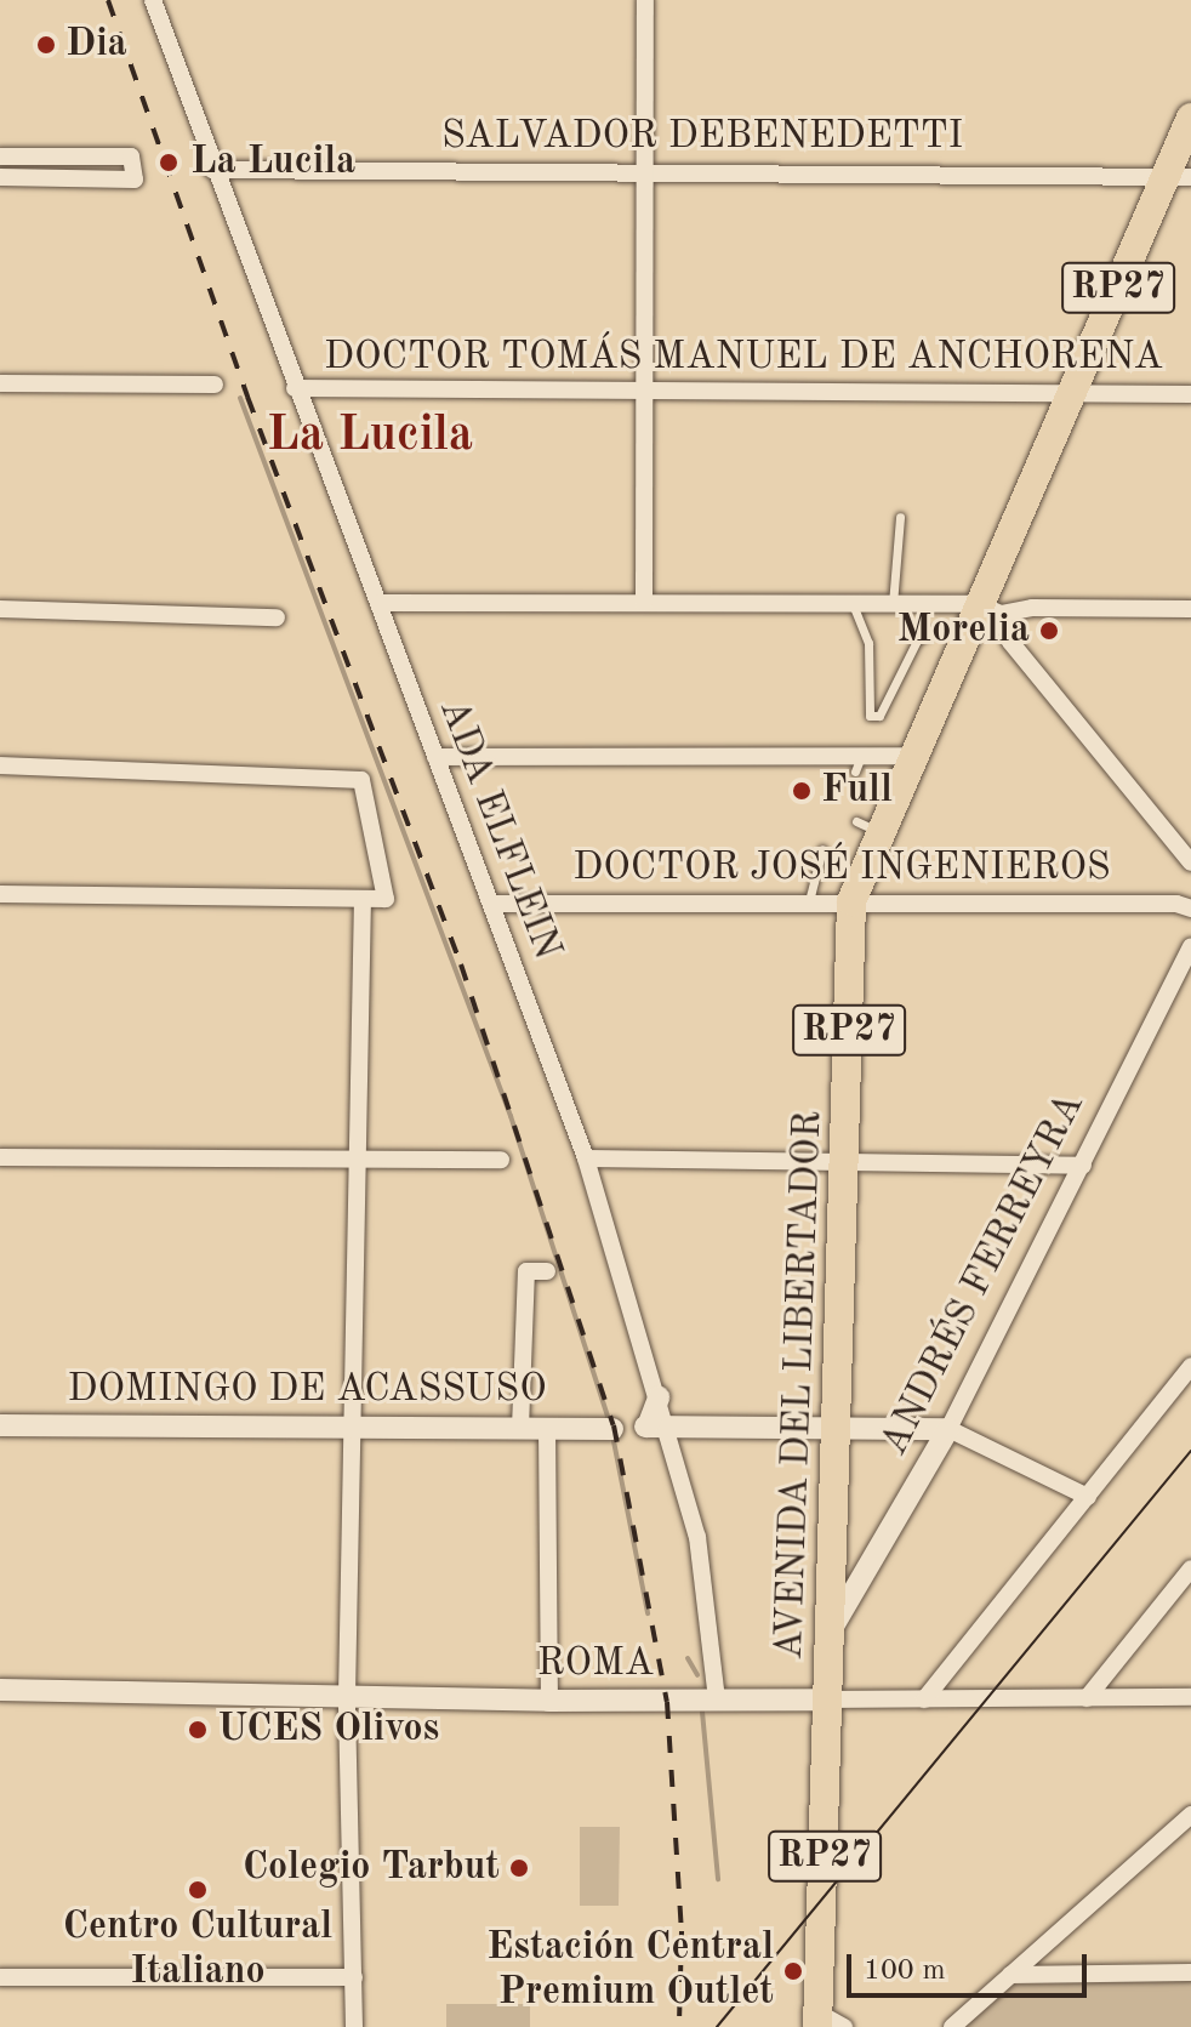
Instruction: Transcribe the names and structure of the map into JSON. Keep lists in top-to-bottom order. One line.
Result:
{"streets":{"main road":["RP27","AVENIDA DEL LIBERTADOR"],"street":["SALVADOR DEBENEDETTI","DOCTOR TOMÁS MANUEL DE ANCHORENA","ADA ELFLEIN","DOCTOR JOSÉ INGENIEROS","ANDRÉS FERREYRA","DOMINGO DE ACASSUSO","ROMA"]},"crossings":[["SALVADOR DEBENEDETTI","ADA ELFLEIN"],["SALVADOR DEBENEDETTI","AVENIDA DEL LIBERTADOR"],["DOCTOR TOMÁS MANUEL DE ANCHORENA","ADA ELFLEIN"],["DOCTOR TOMÁS MANUEL DE ANCHORENA","AVENIDA DEL LIBERTADOR"],["ADA ELFLEIN","DOCTOR JOSÉ INGENIEROS"],["DOCTOR JOSÉ INGENIEROS","AVENIDA DEL LIBERTADOR"],["ANDRÉS FERREYRA","AVENIDA DEL LIBERTADOR"],["AVENIDA DEL LIBERTADOR","ROMA"]],"districts":["La Lucila"],"places":["Dia","La Lucila","Morelia","Full","UCES Olivos","Colegio Tarbut","Centro Cultural Italiano","Estación Central Premium Outlet"],"scale_bar":"100 m"}
